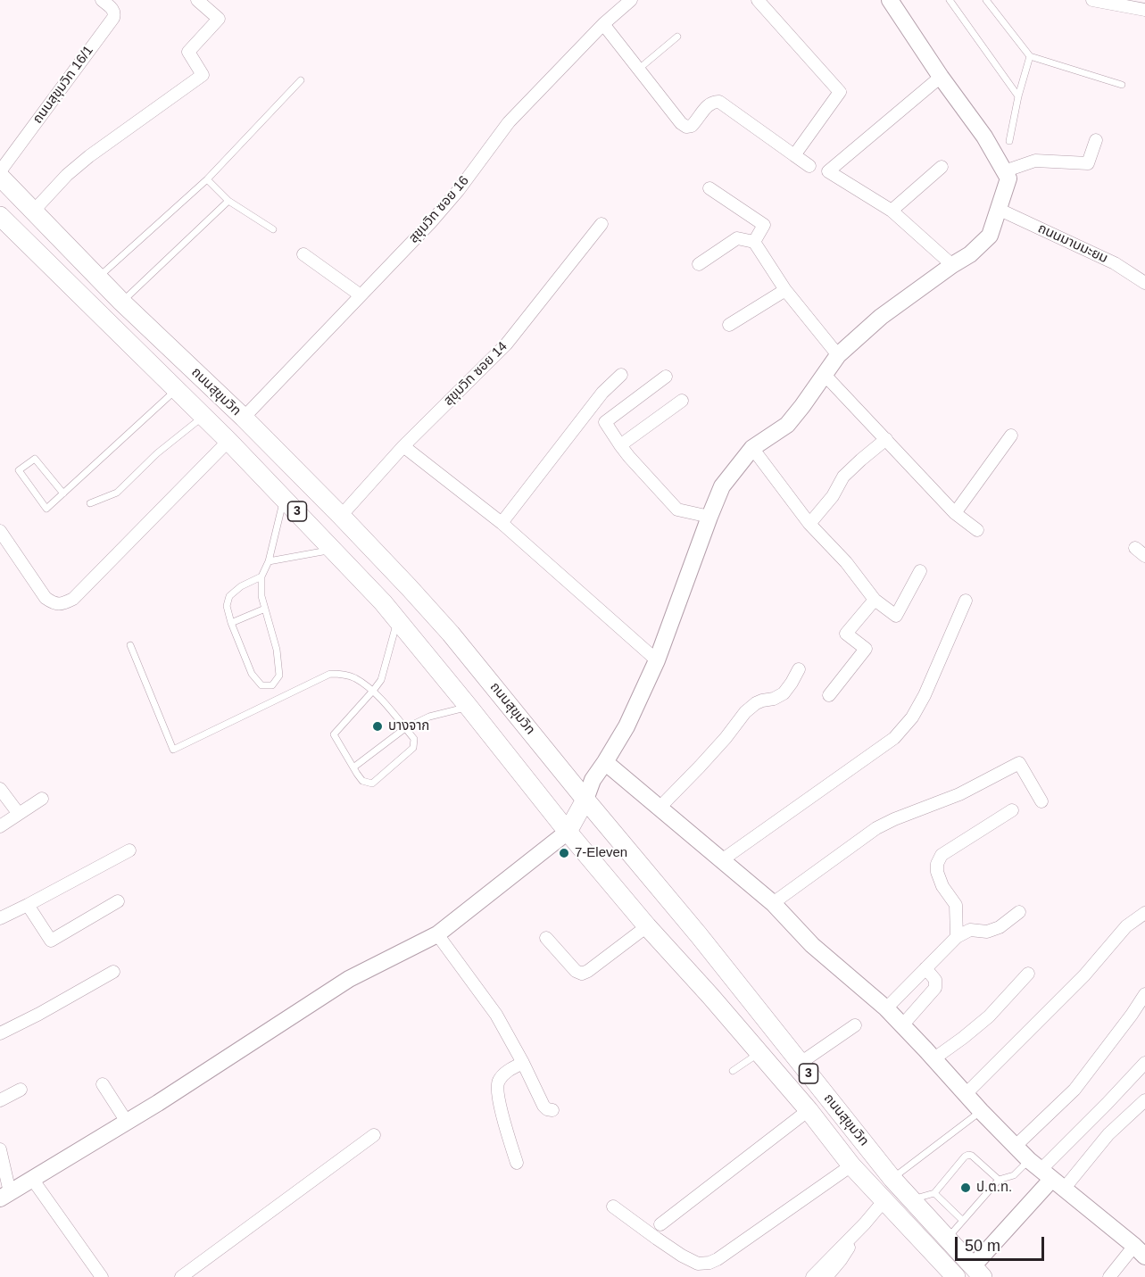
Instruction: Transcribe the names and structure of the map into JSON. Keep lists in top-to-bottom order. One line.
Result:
{"streets":{"main road":["ถนนสุขุมวิท","3"],"street":["ถนนสุขุมวิท 16/1","สุขุมวิท ซอย 16","ถนนมาบมะยม","สุขุมวิท ซอย 14"]},"crossings":[["สุขุมวิท ซอย 16","ถนนสุขุมวิท"],["สุขุมวิท ซอย 14","ถนนสุขุมวิท"]],"places":["บางจาก","7-Eleven","ป.ต.ท."],"scale_bar":"50 m"}
